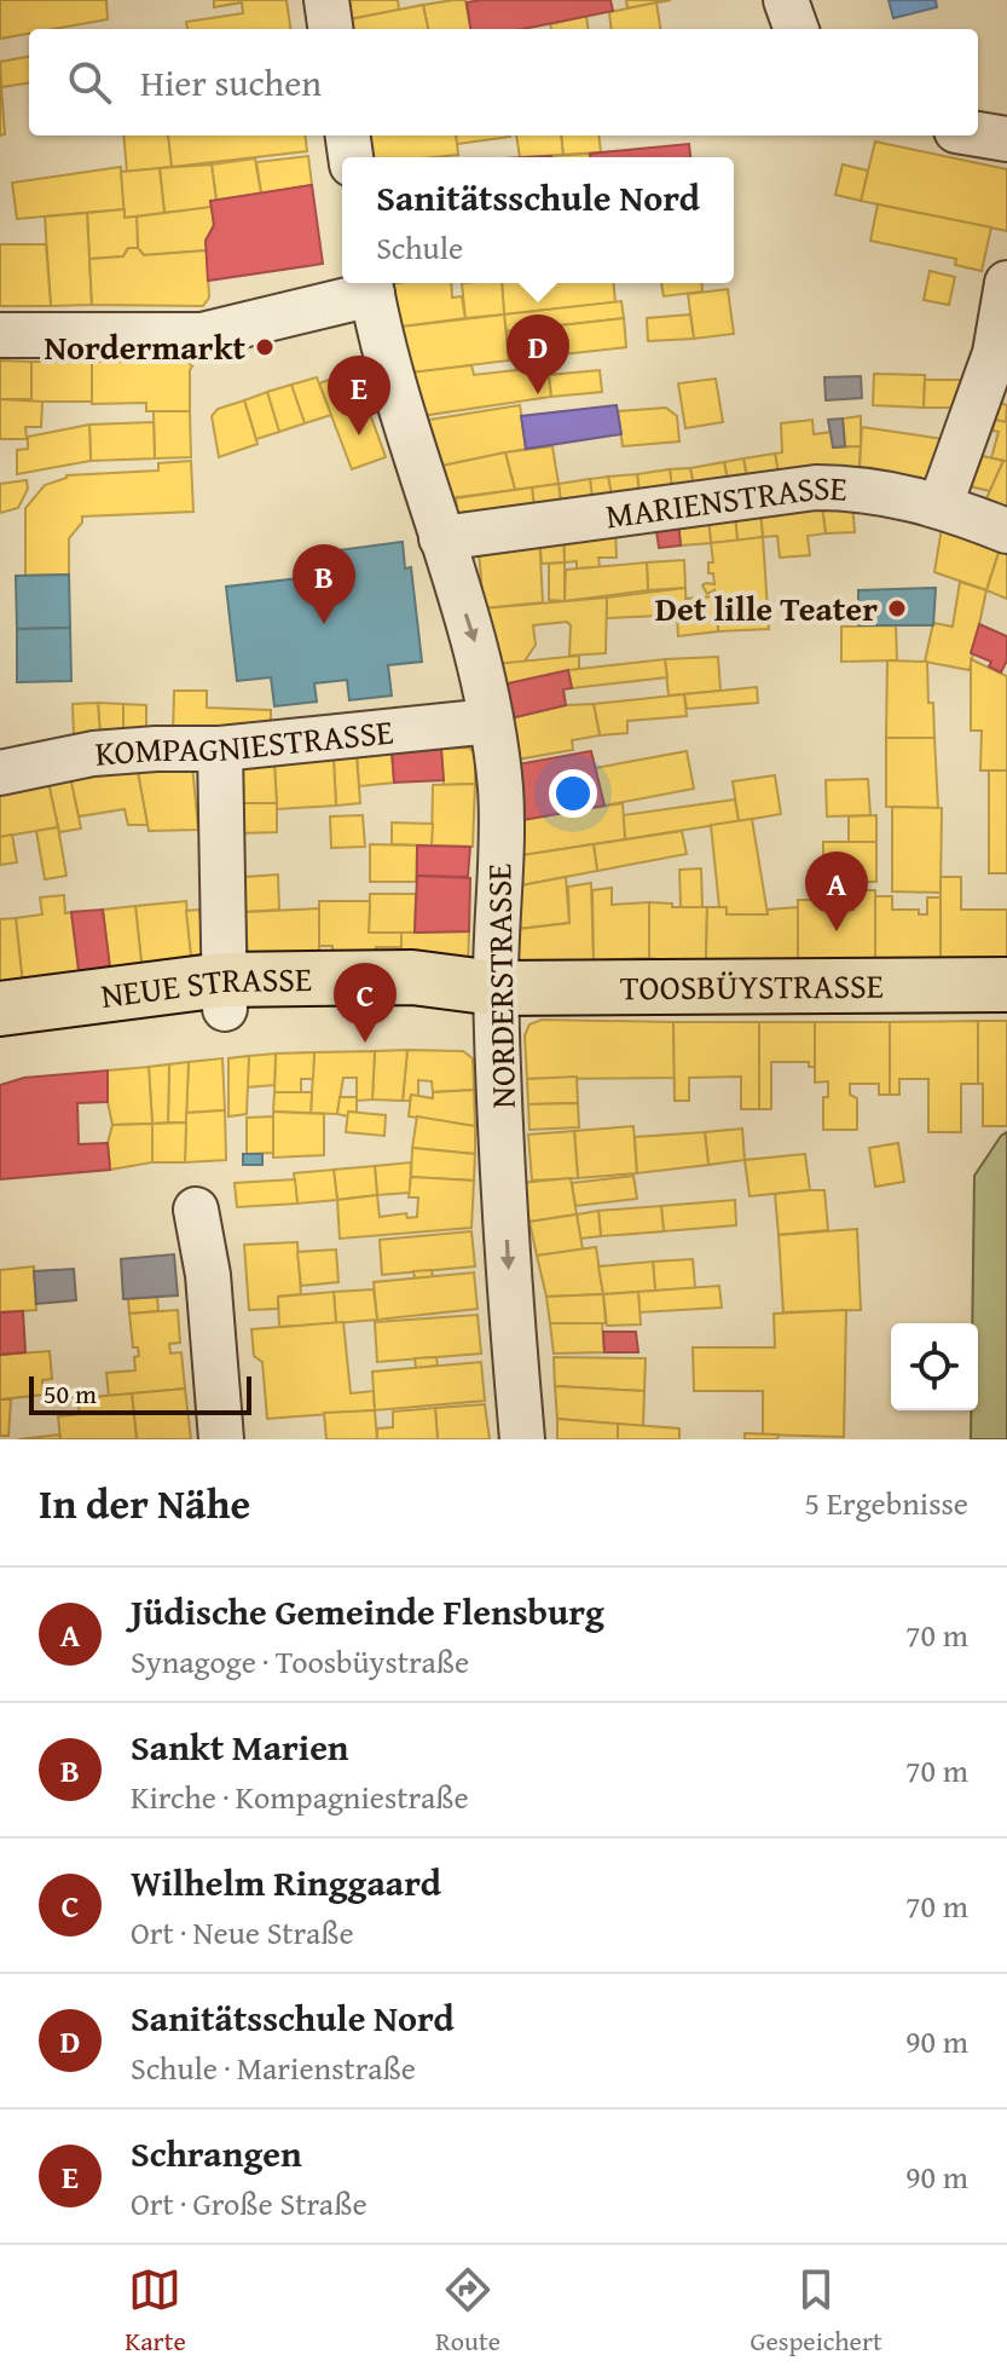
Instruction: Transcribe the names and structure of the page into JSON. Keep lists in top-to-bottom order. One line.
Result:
{"streets":{"main road":["TOOSBÜYSTRASSE","NEUE STRASSE"],"street":["MARIENSTRASSE","KOMPAGNIESTRASSE","NORDERSTRASSE"]},"crossings":[["MARIENSTRASSE","NORDERSTRASSE"],["KOMPAGNIESTRASSE","NORDERSTRASSE"],["NORDERSTRASSE","TOOSBÜYSTRASSE"],["NORDERSTRASSE","NEUE STRASSE"],["TOOSBÜYSTRASSE","NEUE STRASSE"]],"places":["Nordermarkt","Det lille Teater"],"scale_bar":"50 m","page":{"search":"Hier suchen","popup":["Sanitätsschule Nord","Schule"],"pins":["D","E","B","A","C"],"scale":"50 m","heading":["In der Nähe","5 Ergebnisse"],"list":[{"mark":"A","name":"Jüdische Gemeinde Flensburg","note":"Synagoge · Toosbüystraße","value":"70 m"},{"mark":"B","name":"Sankt Marien","note":"Kirche · Kompagniestraße","value":"70 m"},{"mark":"C","name":"Wilhelm Ringgaard","note":"Ort · Neue Straße","value":"70 m"},{"mark":"D","name":"Sanitätsschule Nord","note":"Schule · Marienstraße","value":"90 m"},{"mark":"E","name":"Schrangen","note":"Ort · Große Straße","value":"90 m"}],"nav":["Karte","Route","Gespeichert"]}}
